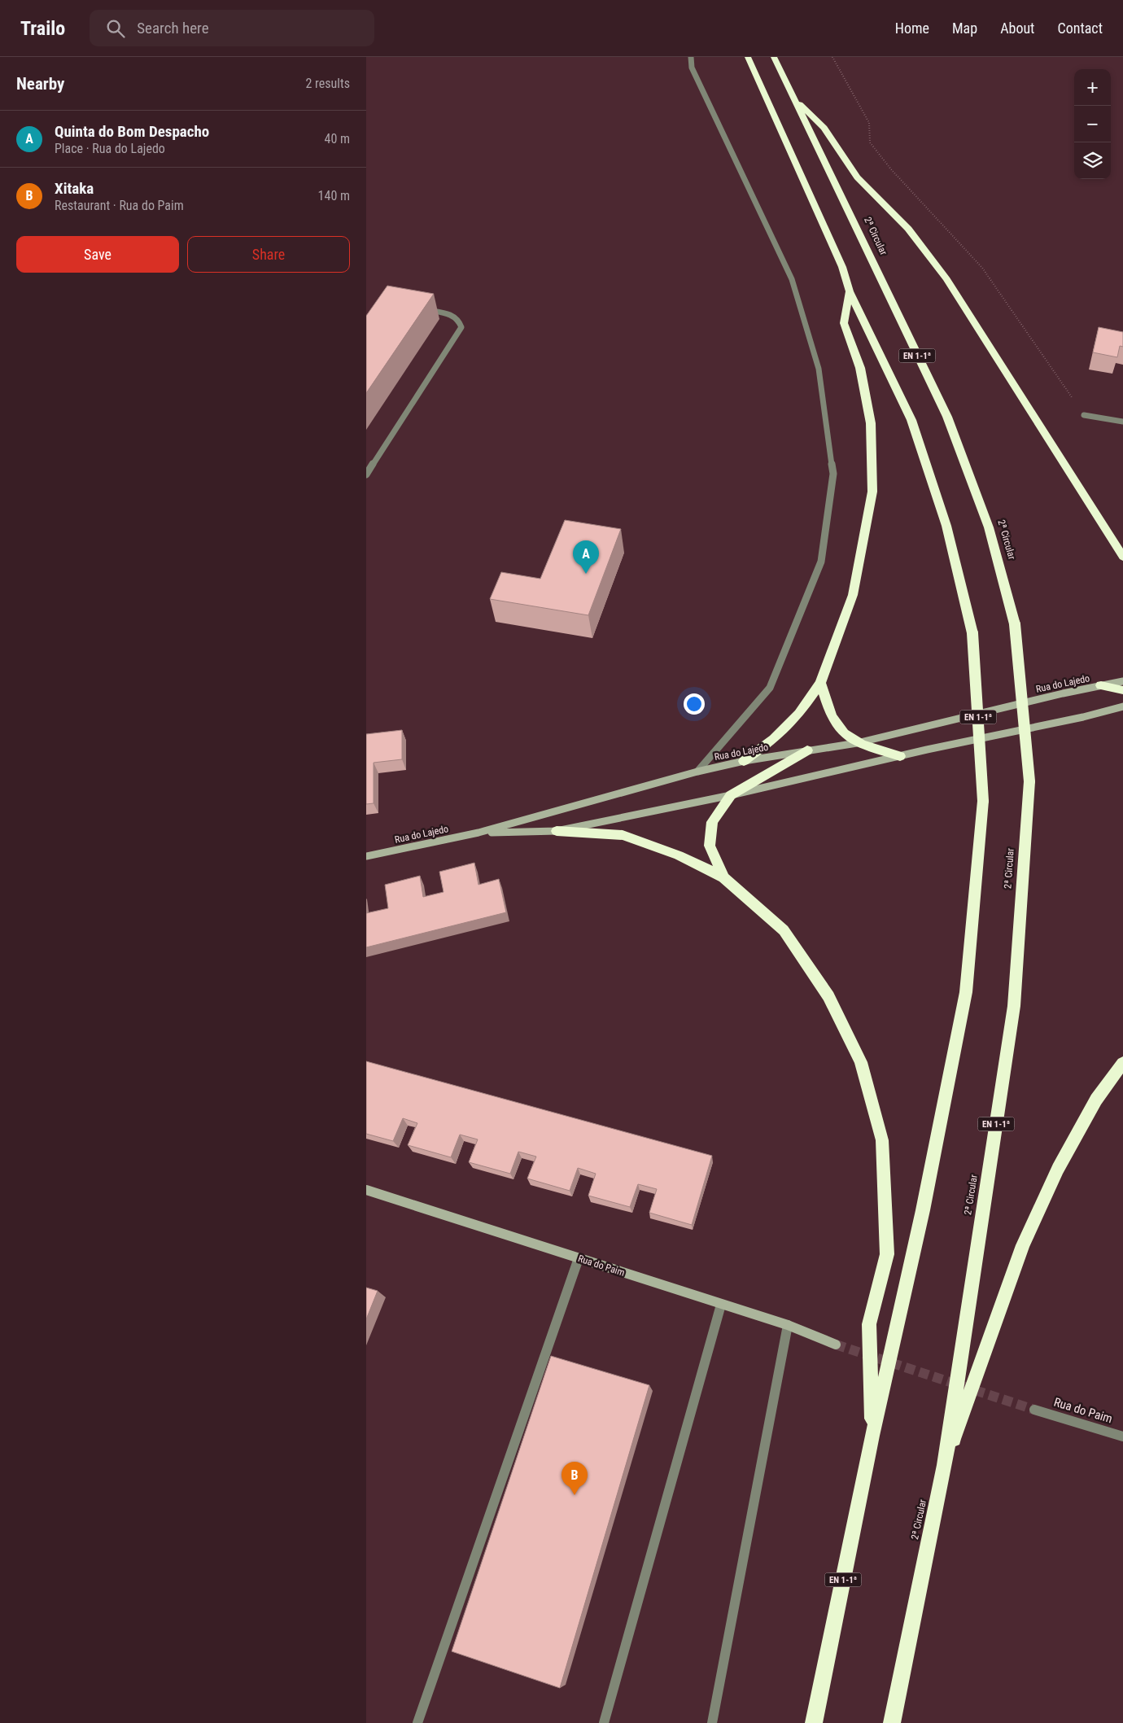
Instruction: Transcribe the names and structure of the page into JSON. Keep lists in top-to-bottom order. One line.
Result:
{"streets":{"highway":["2ª Circular","EN 1-1ª"],"street":["Rua do Lajedo","Rua do Paim"]},"page":{"header":"Trailo","search":"Search here","nav":["Home","Map","About","Contact"],"heading":["Nearby","2 results"],"map_buttons":["+","−"],"list":[{"mark":"A","name":"Quinta do Bom Despacho","note":"Place · Rua do Lajedo","value":"40 m"},{"mark":"B","name":"Xitaka","note":"Restaurant · Rua do Paim","value":"140 m"}],"buttons":["Save","Share"],"pins":["A","B"]}}
